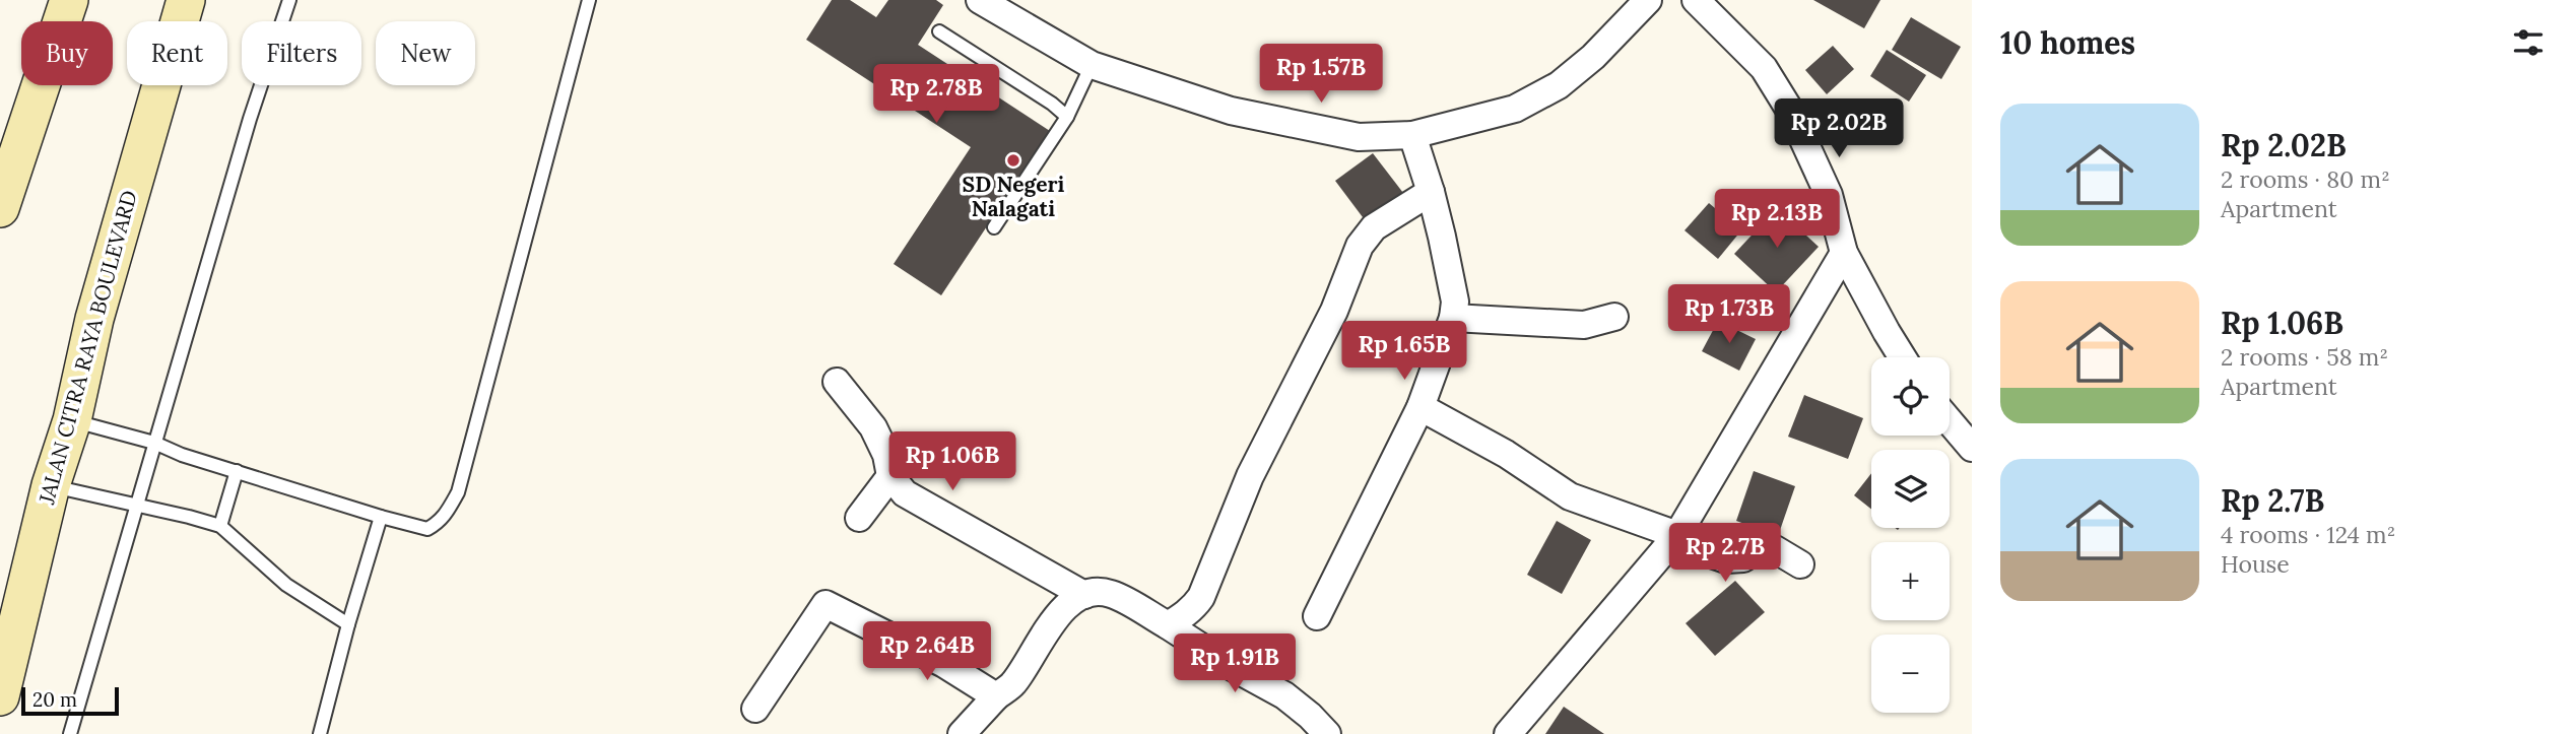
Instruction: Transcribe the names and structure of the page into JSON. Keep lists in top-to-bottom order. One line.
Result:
{"streets":{"main road":["JALAN CITRA RAYA BOULEVARD"]},"places":["SD Negeri Nalagati"],"scale_bar":"20 m","page":{"heading":"10 homes","chip":["Buy","Rent","Filters","New"],"price":["Rp 1.57B","Rp 2.78B","Rp 2.02B","Rp 2.13B","Rp 1.73B","Rp 1.65B","Rp 1.06B","Rp 2.7B","Rp 2.64B","Rp 1.91B"],"list":[{"name":"Rp 2.02B","note":"2 rooms · 80 m² · Apartment"},{"name":"Rp 1.06B","note":"2 rooms · 58 m² · Apartment"},{"name":"Rp 2.7B","note":"4 rooms · 124 m² · House"}],"map_buttons":["+","−"],"scale":"20 m"}}
